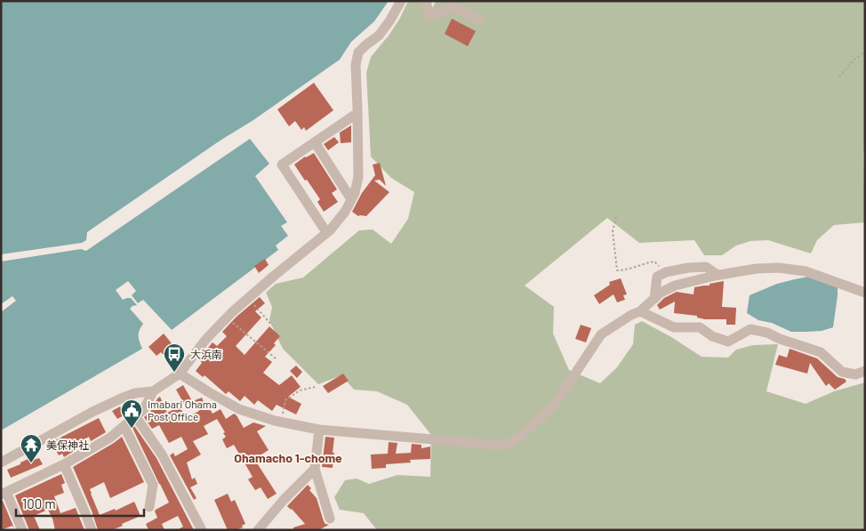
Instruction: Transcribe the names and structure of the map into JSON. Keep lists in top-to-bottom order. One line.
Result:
{"districts":["Ohamacho 1-chome"],"places":{"bus stop":["大浜南"],"public building":["Imabari Ohama Post Office"],"temple":["美保神社"]},"scale_bar":"100 m"}
